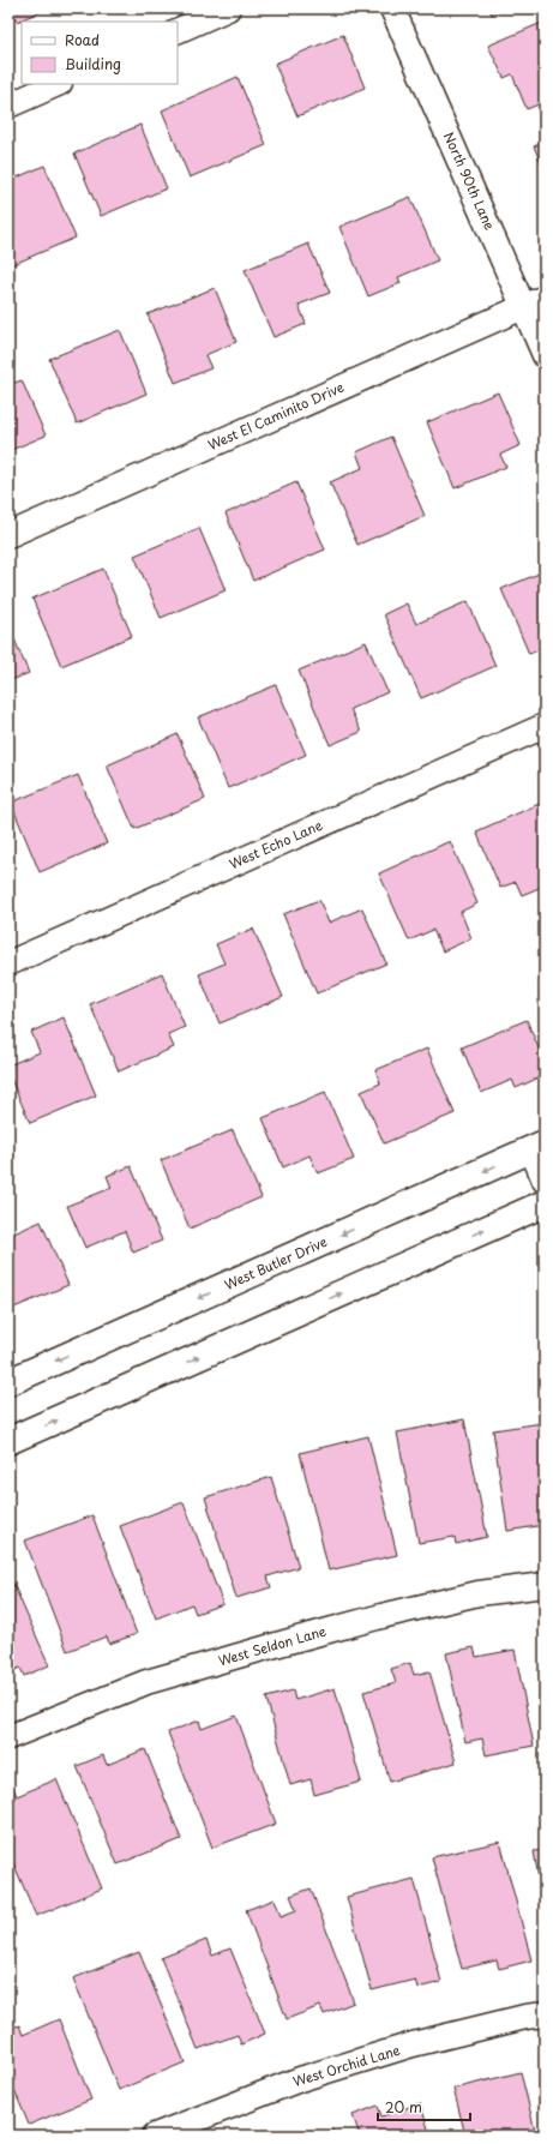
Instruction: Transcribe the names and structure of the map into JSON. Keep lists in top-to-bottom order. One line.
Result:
{"streets":{"street":["North 90th Lane","West El Caminito Drive","West Echo Lane","West Butler Drive","West Seldon Lane","West Orchid Lane"]},"crossings":[["North 90th Lane","West El Caminito Drive"]],"legend":["Road","Building"],"scale_bar":"20 m"}
